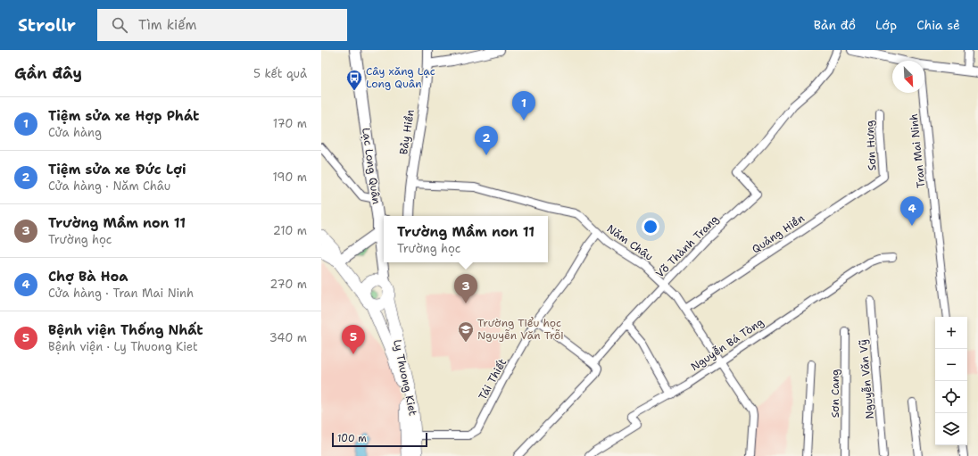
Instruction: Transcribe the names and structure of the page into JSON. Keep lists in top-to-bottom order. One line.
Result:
{"streets":{"main road":["Lạc Long Quân","Ly Thuong Kiet"],"street":["Bảy Hiền","Sơn Hưng","Tran Mai Ninh","Quảng Hiền","Năm Châu","Võ Thành Trang","Nguyễn Bá Tòng","Tái Thiết","Nguyễn Văn Vỹ","Sơn Cang"]},"crossings":[["Bảy Hiền","Năm Châu"],["Sơn Hưng","Quảng Hiền"],["Lạc Long Quân","Ly Thuong Kiet"],["Quảng Hiền","Năm Châu"],["Năm Châu","Võ Thành Trang"],["Năm Châu","Nguyễn Bá Tòng"],["Năm Châu","Tái Thiết"],["Ly Thuong Kiet","Tái Thiết"]],"places":{"bus stop":["Cây xăng Lạc Long Quân"],"school or university":["Trường Tiểu học Nguyễn Văn Trỗi"]},"scale_bar":"100 m","north":"bottom right","page":{"header":"Strollr","search":"Tìm kiếm","nav":["Bản đồ","Lớp","Chia sẻ"],"heading":["Gần đây","5 kết quả"],"pins":["1","2","4","3","5"],"list":[{"mark":"1","name":"Tiệm sửa xe Hợp Phát","note":"Cửa hàng","value":"170 m"},{"mark":"2","name":"Tiệm sửa xe Đức Lợi","note":"Cửa hàng · Năm Châu","value":"190 m"},{"mark":"3","name":"Trường Mầm non 11","note":"Trường học","value":"210 m"},{"mark":"4","name":"Chợ Bà Hoa","note":"Cửa hàng · Tran Mai Ninh","value":"270 m"},{"mark":"5","name":"Bệnh viện Thống Nhất","note":"Bệnh viện · Ly Thuong Kiet","value":"340 m"}],"popup":["Trường Mầm non 11","Trường học"],"map_buttons":["+","−"],"scale":"100 m"}}
